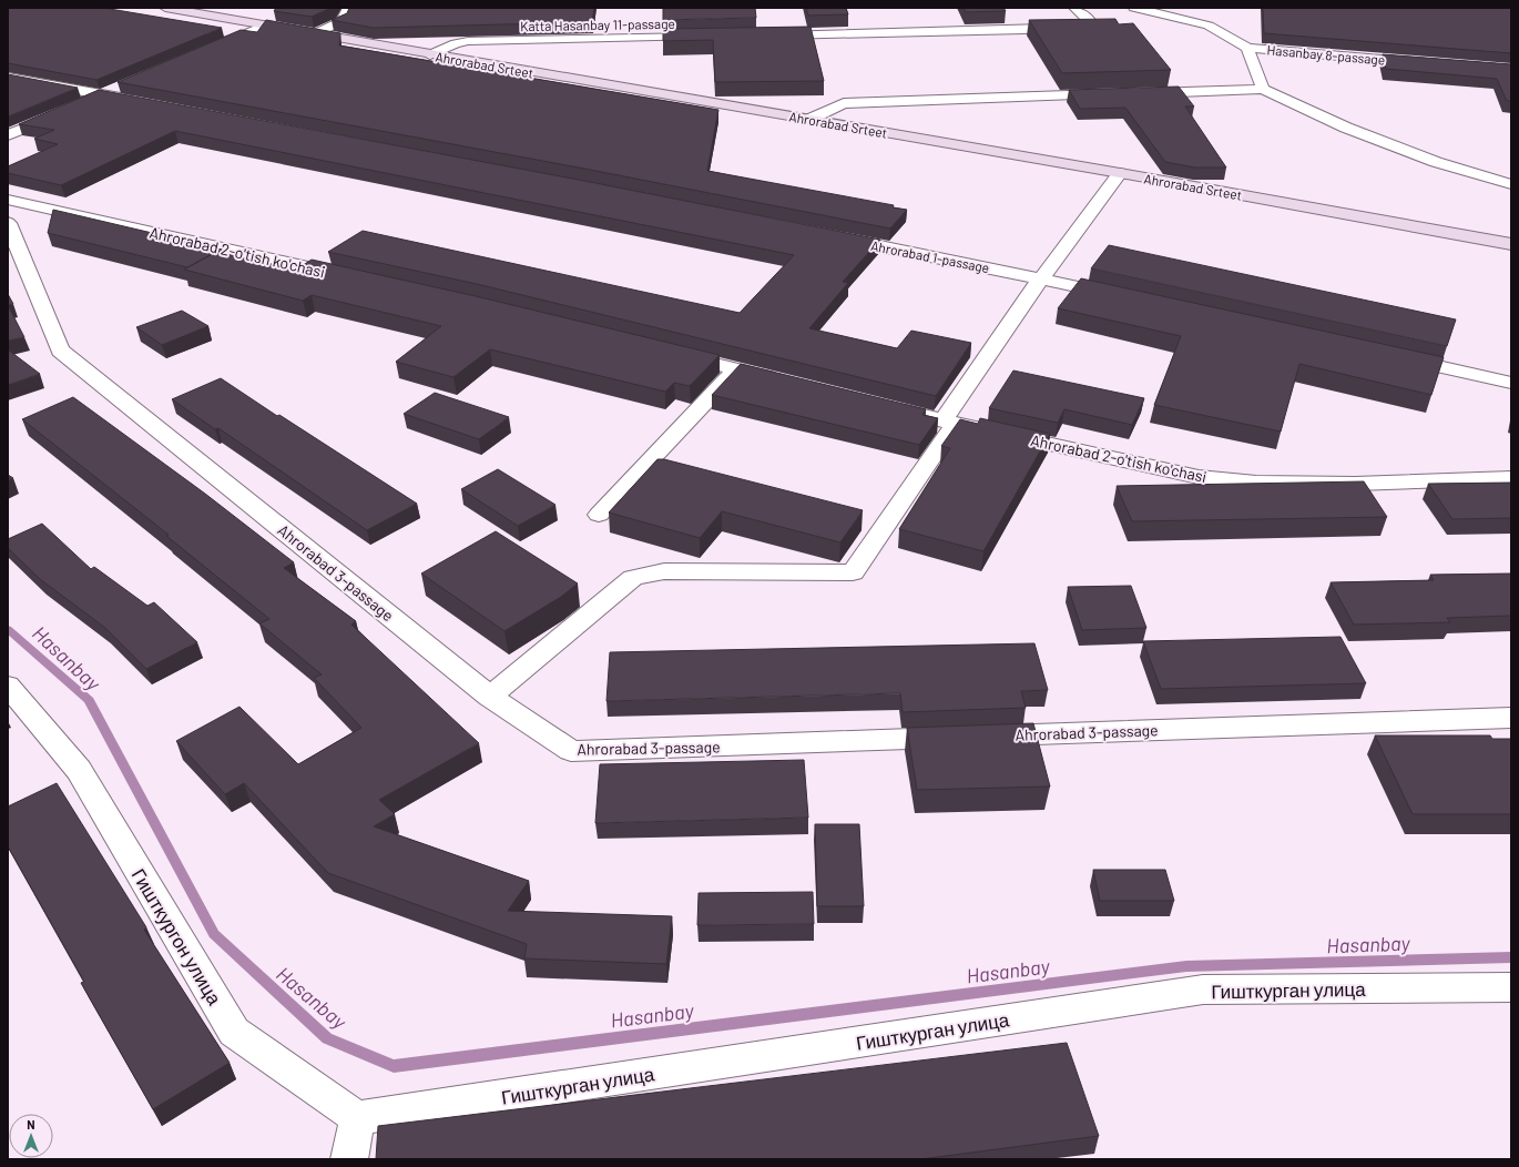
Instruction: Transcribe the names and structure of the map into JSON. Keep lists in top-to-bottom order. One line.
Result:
{"streets":{"street":["Katta Hasanbay 11-passage","Hasanbay 8-passage","Ahrorabad Srteet","Ahrorabad 2-o'tish ko'chasi","Ahrorabad 1-passage","Ahrorabad 3-passage","Гишткургон улица","Гишткурган улица"]},"crossings":[["Katta Hasanbay 11-passage","Ahrorabad Srteet"],["Гишткургон улица","Гишткурган улица"]],"water":["Hasanbay"],"north":"top"}
